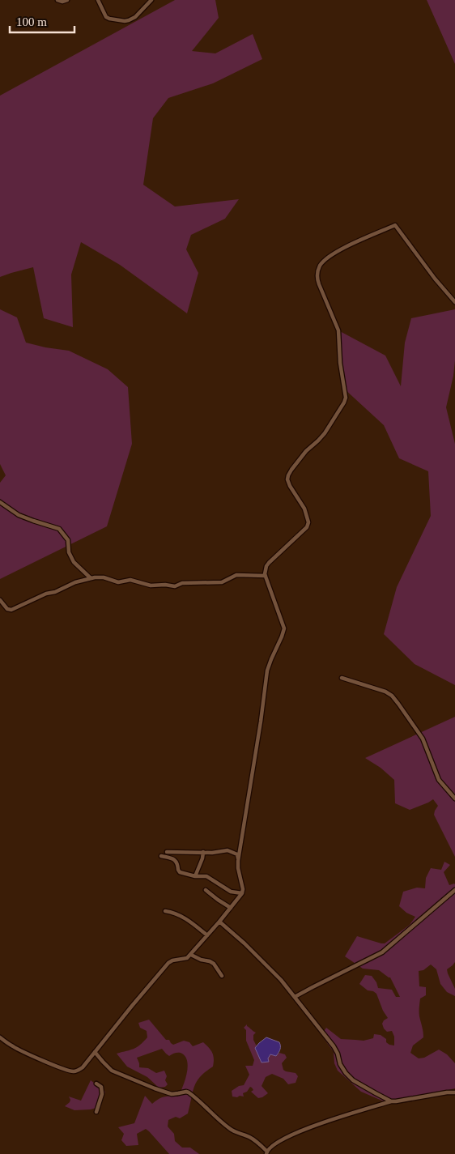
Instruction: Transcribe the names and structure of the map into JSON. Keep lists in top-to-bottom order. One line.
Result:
{"scale_bar":"100 m"}
